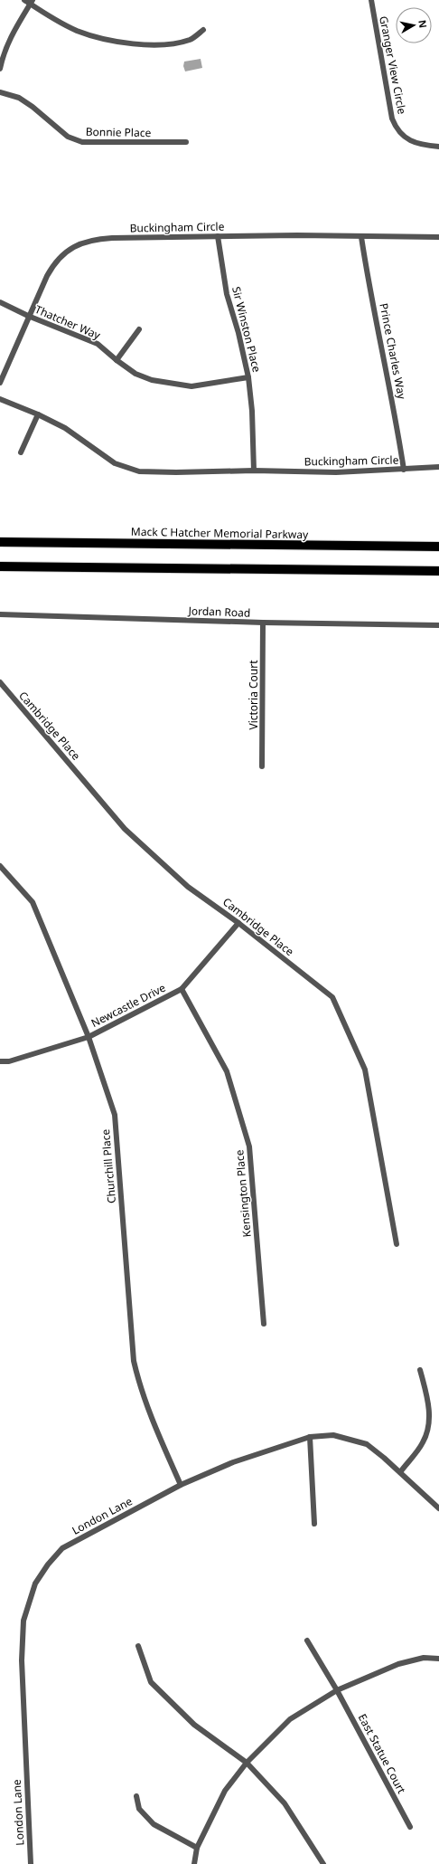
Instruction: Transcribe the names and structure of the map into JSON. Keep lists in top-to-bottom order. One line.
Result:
{"streets":{"highway":["Mack C Hatcher Memorial Parkway"],"street":["Granger View Circle","Bonnie Place","Buckingham Circle","Thatcher Way","Sir Winston Place","Prince Charles Way","Jordan Road","Victoria Court","Cambridge Place","Newcastle Drive","Churchill Place","Kensington Place","London Lane","East Statue Court"]},"crossings":[["Buckingham Circle","Thatcher Way"],["Buckingham Circle","Sir Winston Place"],["Buckingham Circle","Prince Charles Way"],["Thatcher Way","Sir Winston Place"],["Jordan Road","Victoria Court"],["Cambridge Place","Newcastle Drive"],["Newcastle Drive","Churchill Place"],["Newcastle Drive","Kensington Place"],["Churchill Place","London Lane"]],"north":"right"}
